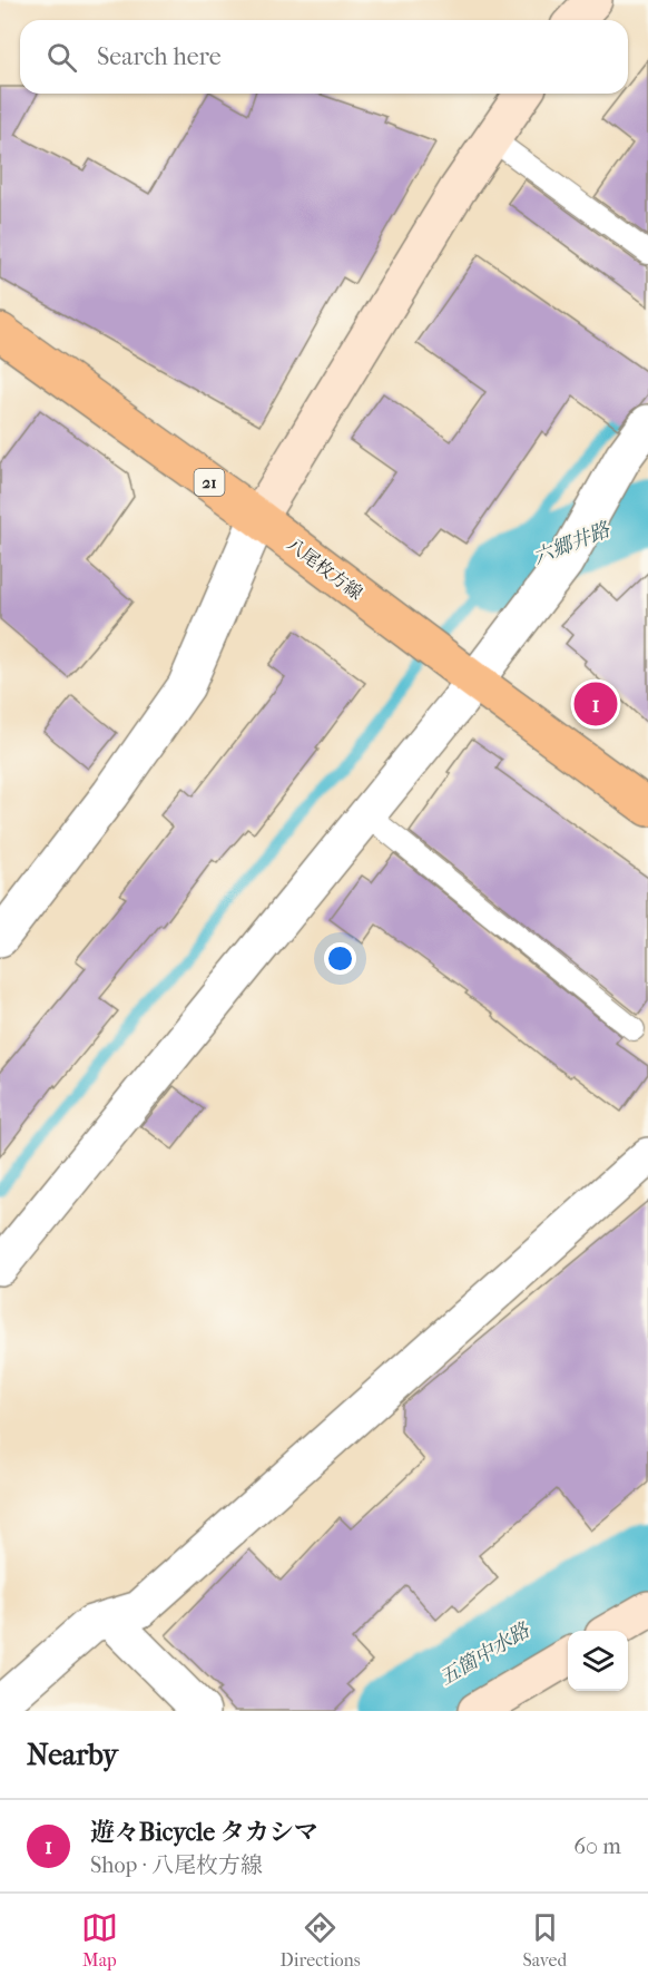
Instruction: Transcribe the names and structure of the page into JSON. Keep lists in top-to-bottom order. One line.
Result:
{"streets":{"main road":["21","八尾枚方線"]},"water":["六郷井路","五箇中水路"],"page":{"search":"Search here","pins":"1","heading":"Nearby","list":[{"mark":"1","name":"遊々Bicycle タカシマ","note":"Shop · 八尾枚方線","value":"60 m"}],"nav":["Map","Directions","Saved"]}}
